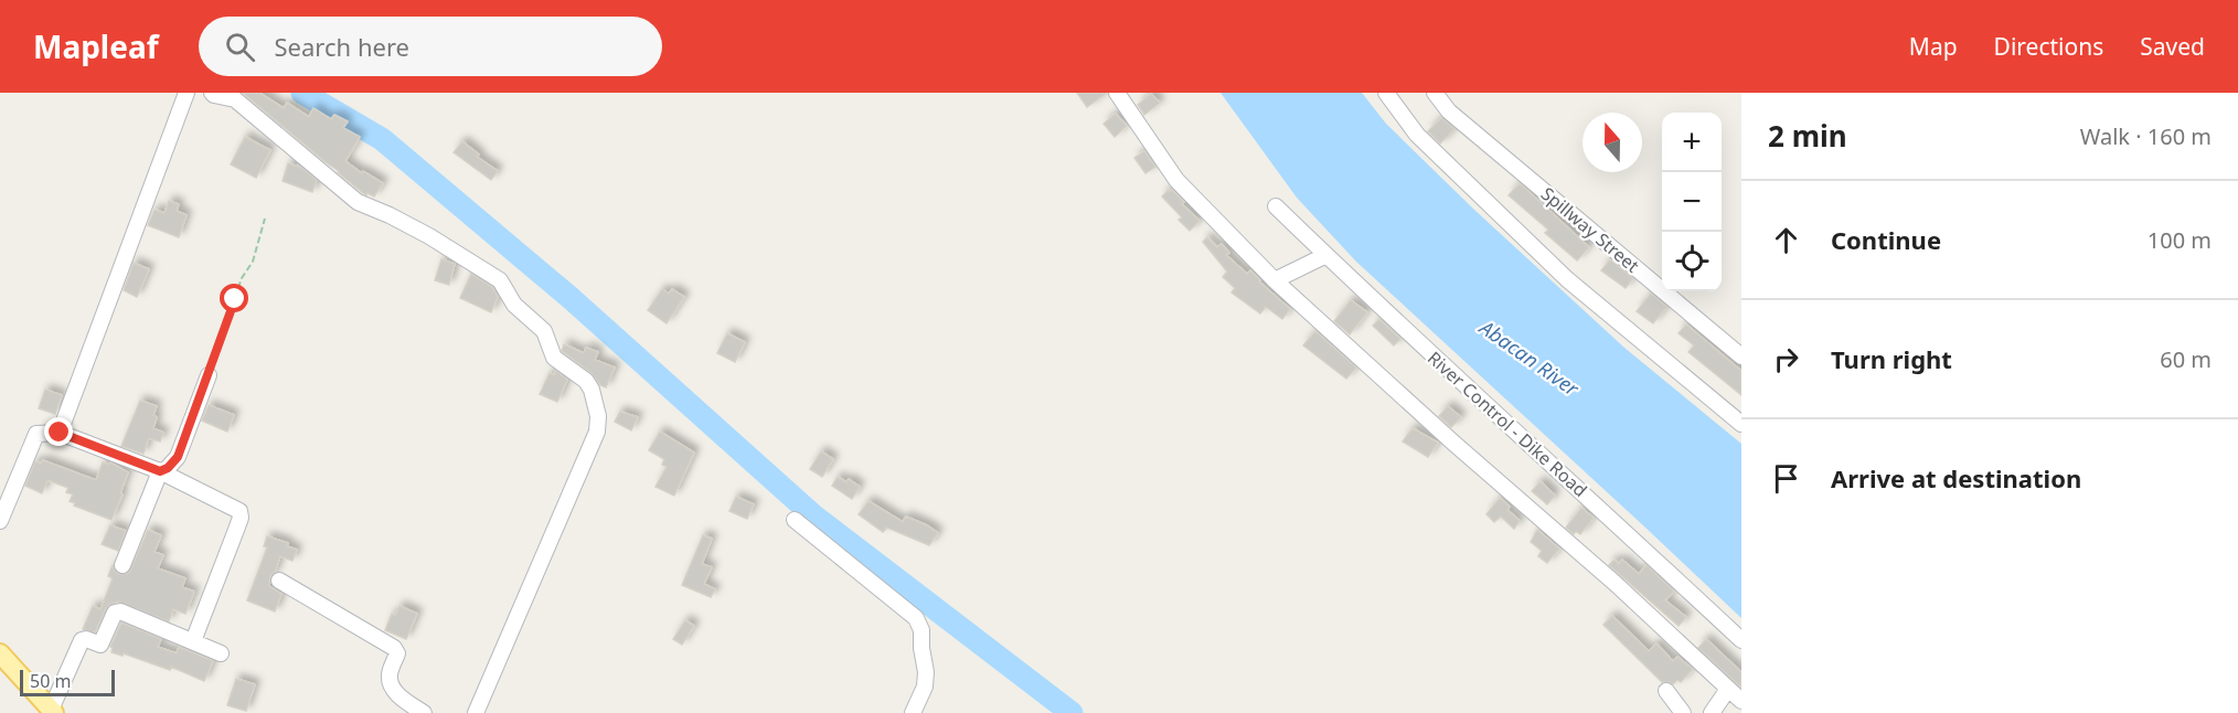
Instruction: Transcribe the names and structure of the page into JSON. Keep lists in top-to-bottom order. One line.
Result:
{"streets":{"street":["Spillway Street","River Control - Dike Road"]},"water":["Abacan River"],"scale_bar":"50 m","north":"top","page":{"header":"Mapleaf","search":"Search here","nav":["Map","Directions","Saved"],"heading":["2 min","Walk · 160 m"],"map_buttons":["+","−"],"list":[["Continue","100 m"],["Turn right","60 m"],"Arrive at destination"],"scale":"50 m"}}
